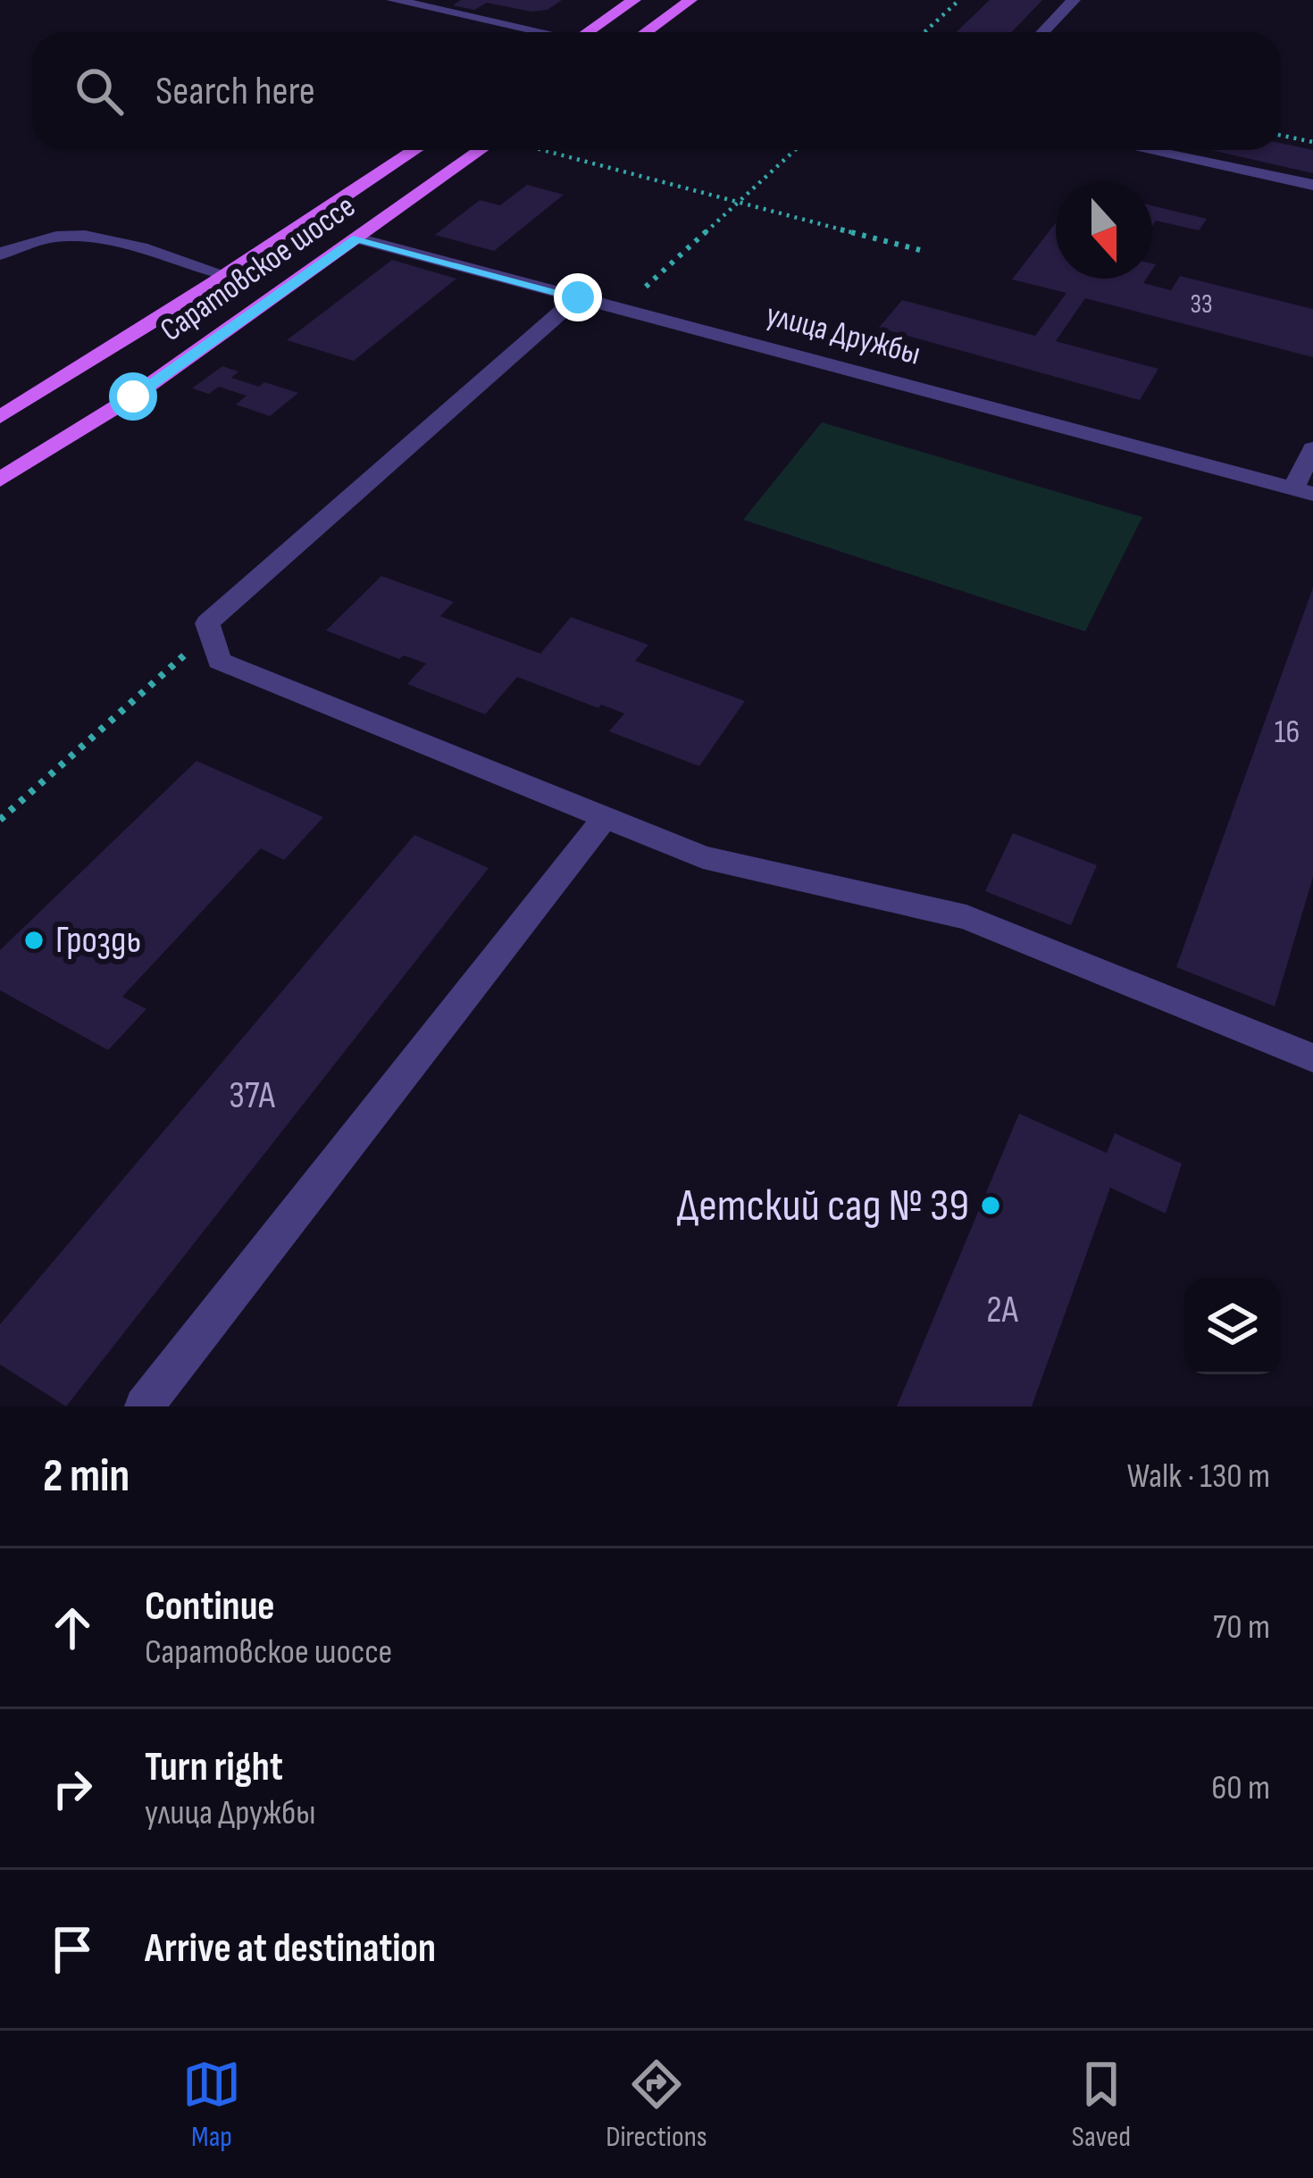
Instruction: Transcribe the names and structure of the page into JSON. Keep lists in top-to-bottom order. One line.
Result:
{"streets":{"main road":["Саратовское шоссе"],"lane":["улица Дружбы"]},"crossings":[["Саратовское шоссе","улица Дружбы"]],"places":["Гроздь","Детский сад № 39"],"house_numbers":["33","16","37А","2А"],"north":"bottom","page":{"search":"Search here","heading":["2 min","Walk · 130 m"],"list":[["Continue","Саратовское шоссе","70 m"],["Turn right","улица Дружбы","60 m"],"Arrive at destination"],"nav":["Map","Directions","Saved"]}}
